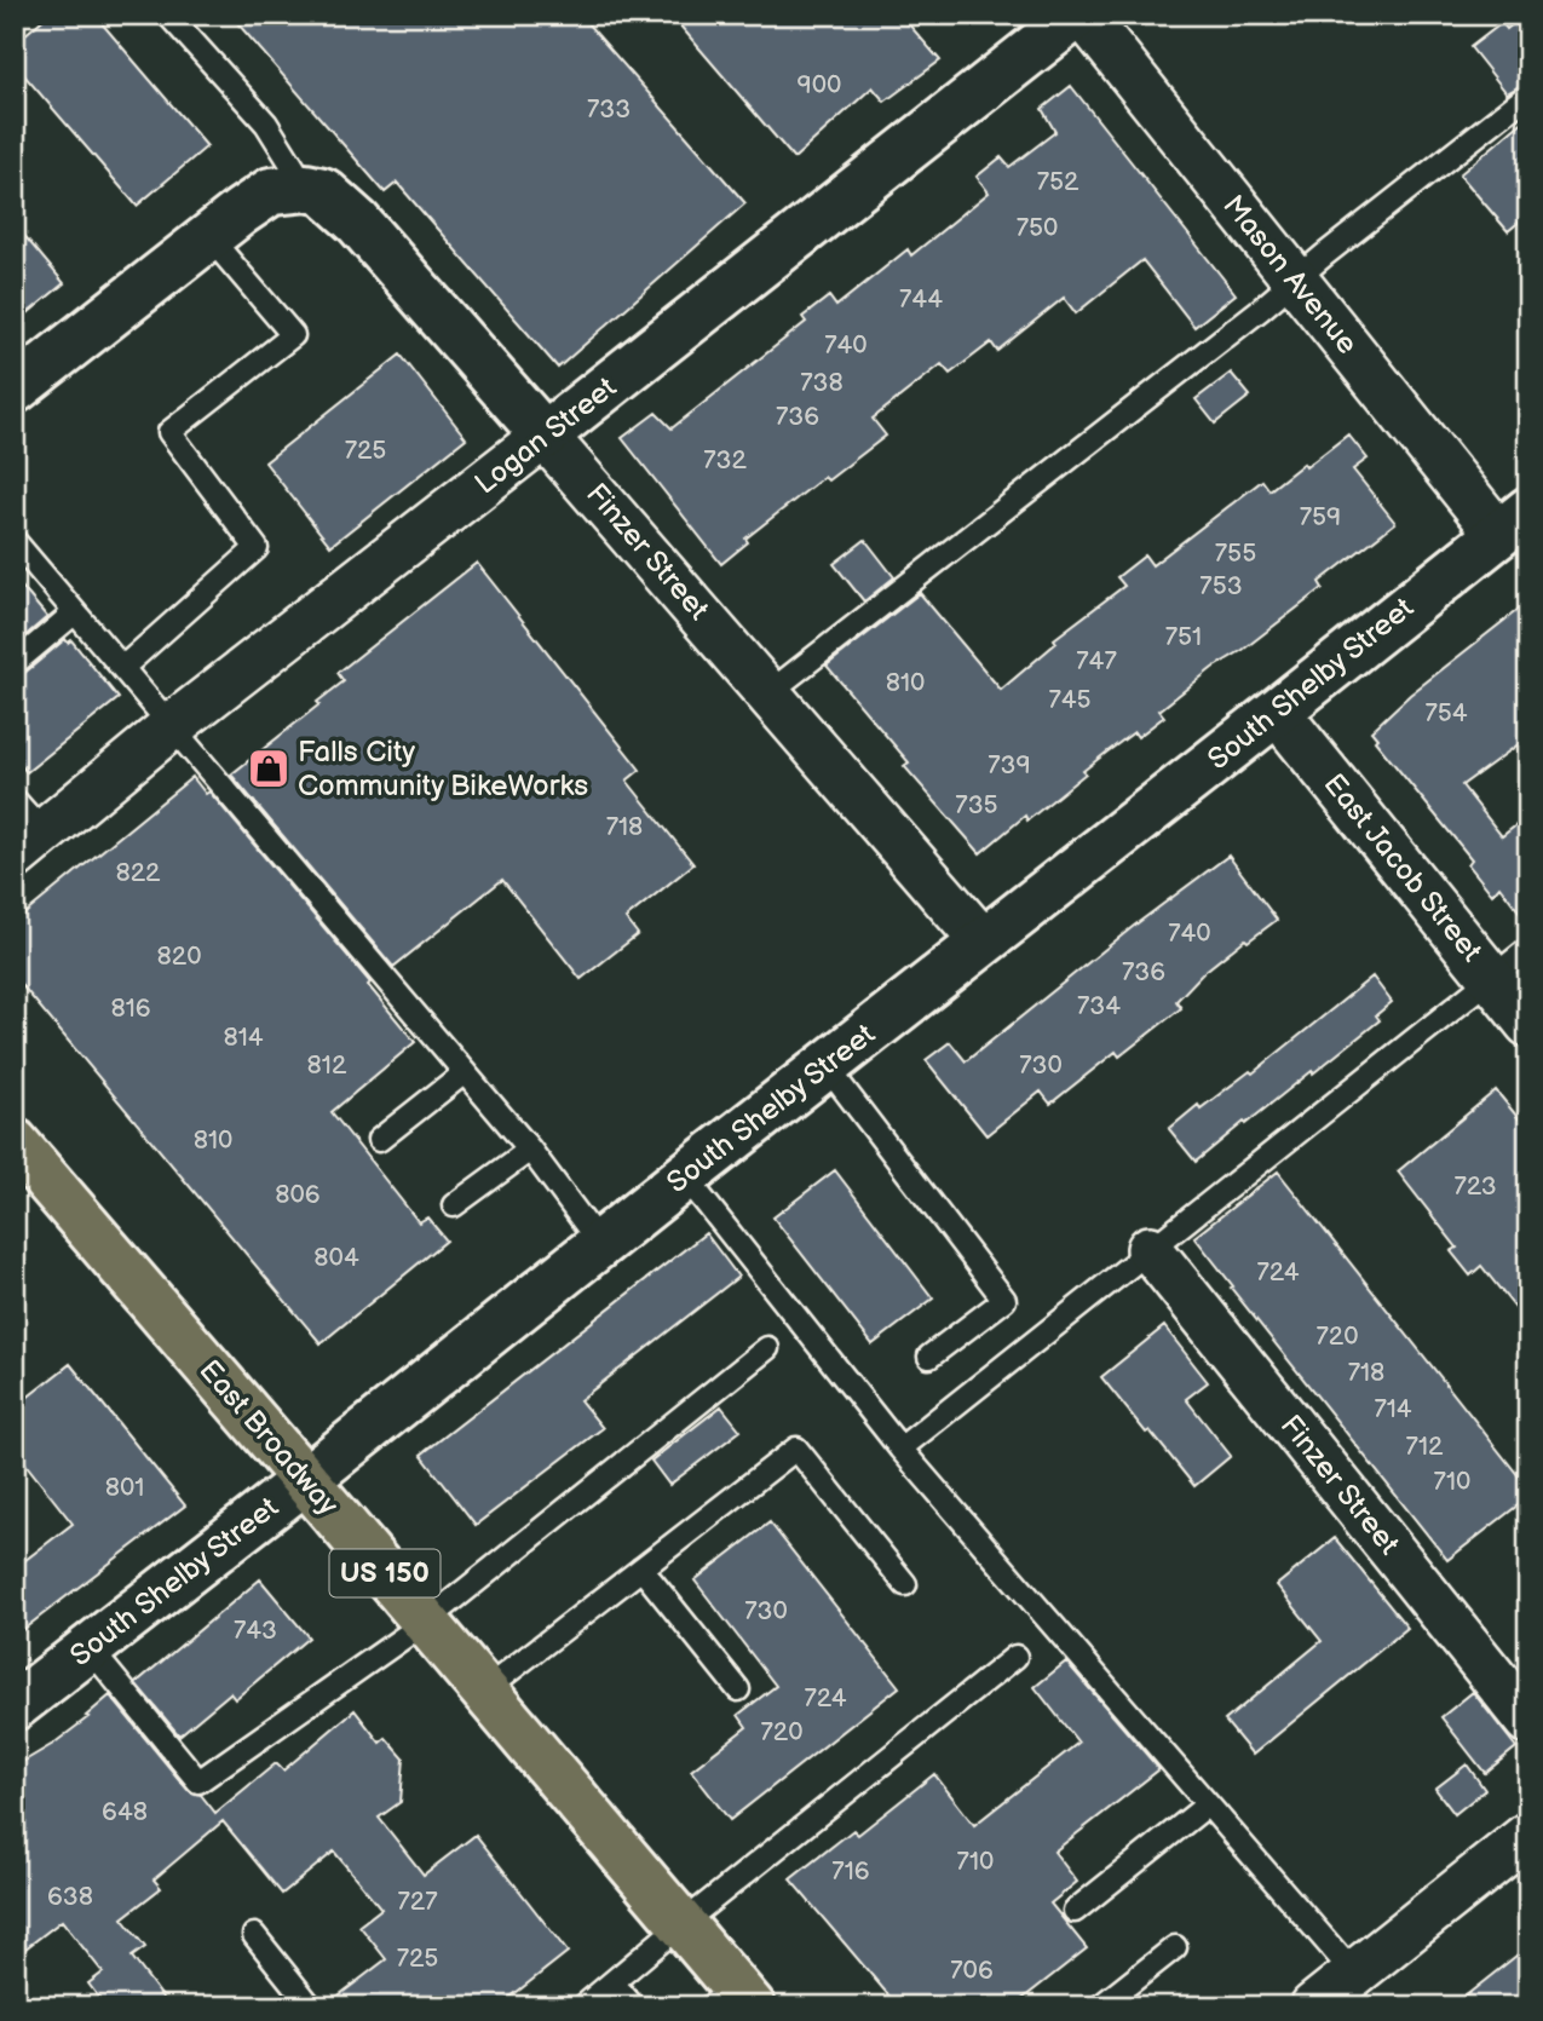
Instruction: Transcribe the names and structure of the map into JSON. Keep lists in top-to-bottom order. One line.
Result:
{"streets":{"main road":["Logan Street","Finzer Street","South Shelby Street","East Broadway","US 150"],"street":["Mason Avenue","East Jacob Street"]},"crossings":[["Mason Avenue","Logan Street"],["Mason Avenue","South Shelby Street"],["Logan Street","Finzer Street"],["Finzer Street","South Shelby Street"],["South Shelby Street","East Jacob Street"],["South Shelby Street","East Broadway"]],"places":{"shop":["Falls City Community BikeWorks"]},"house_numbers":["900","733","752","750","744","740","738","736","725","732","759","755","753","751","747","810","745","754","739","735","718","822","740","820","736","734","816","814","812","730","810","723","806","804","724","720","718","714","712","710","801","730","743","724","720","648","710","716","638","727","725","706"]}
